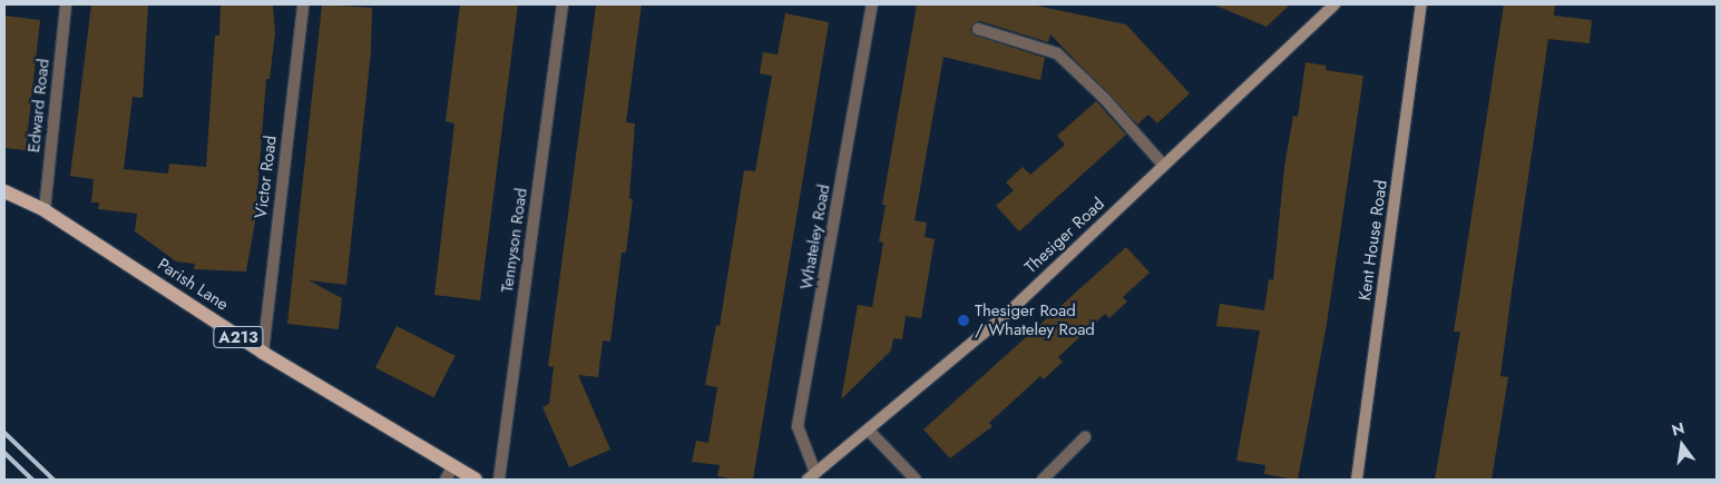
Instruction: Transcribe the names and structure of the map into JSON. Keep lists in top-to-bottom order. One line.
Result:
{"streets":{"main road":["Parish Lane","A213"],"street":["Edward Road","Victor Road","Thesiger Road","Whateley Road","Tennyson Road","Kent House Road"]},"crossings":[["Edward Road","Parish Lane"],["Victor Road","Parish Lane"],["Thesiger Road","Whateley Road"]],"places":["Thesiger Road / Whateley Road"],"north":"top"}
